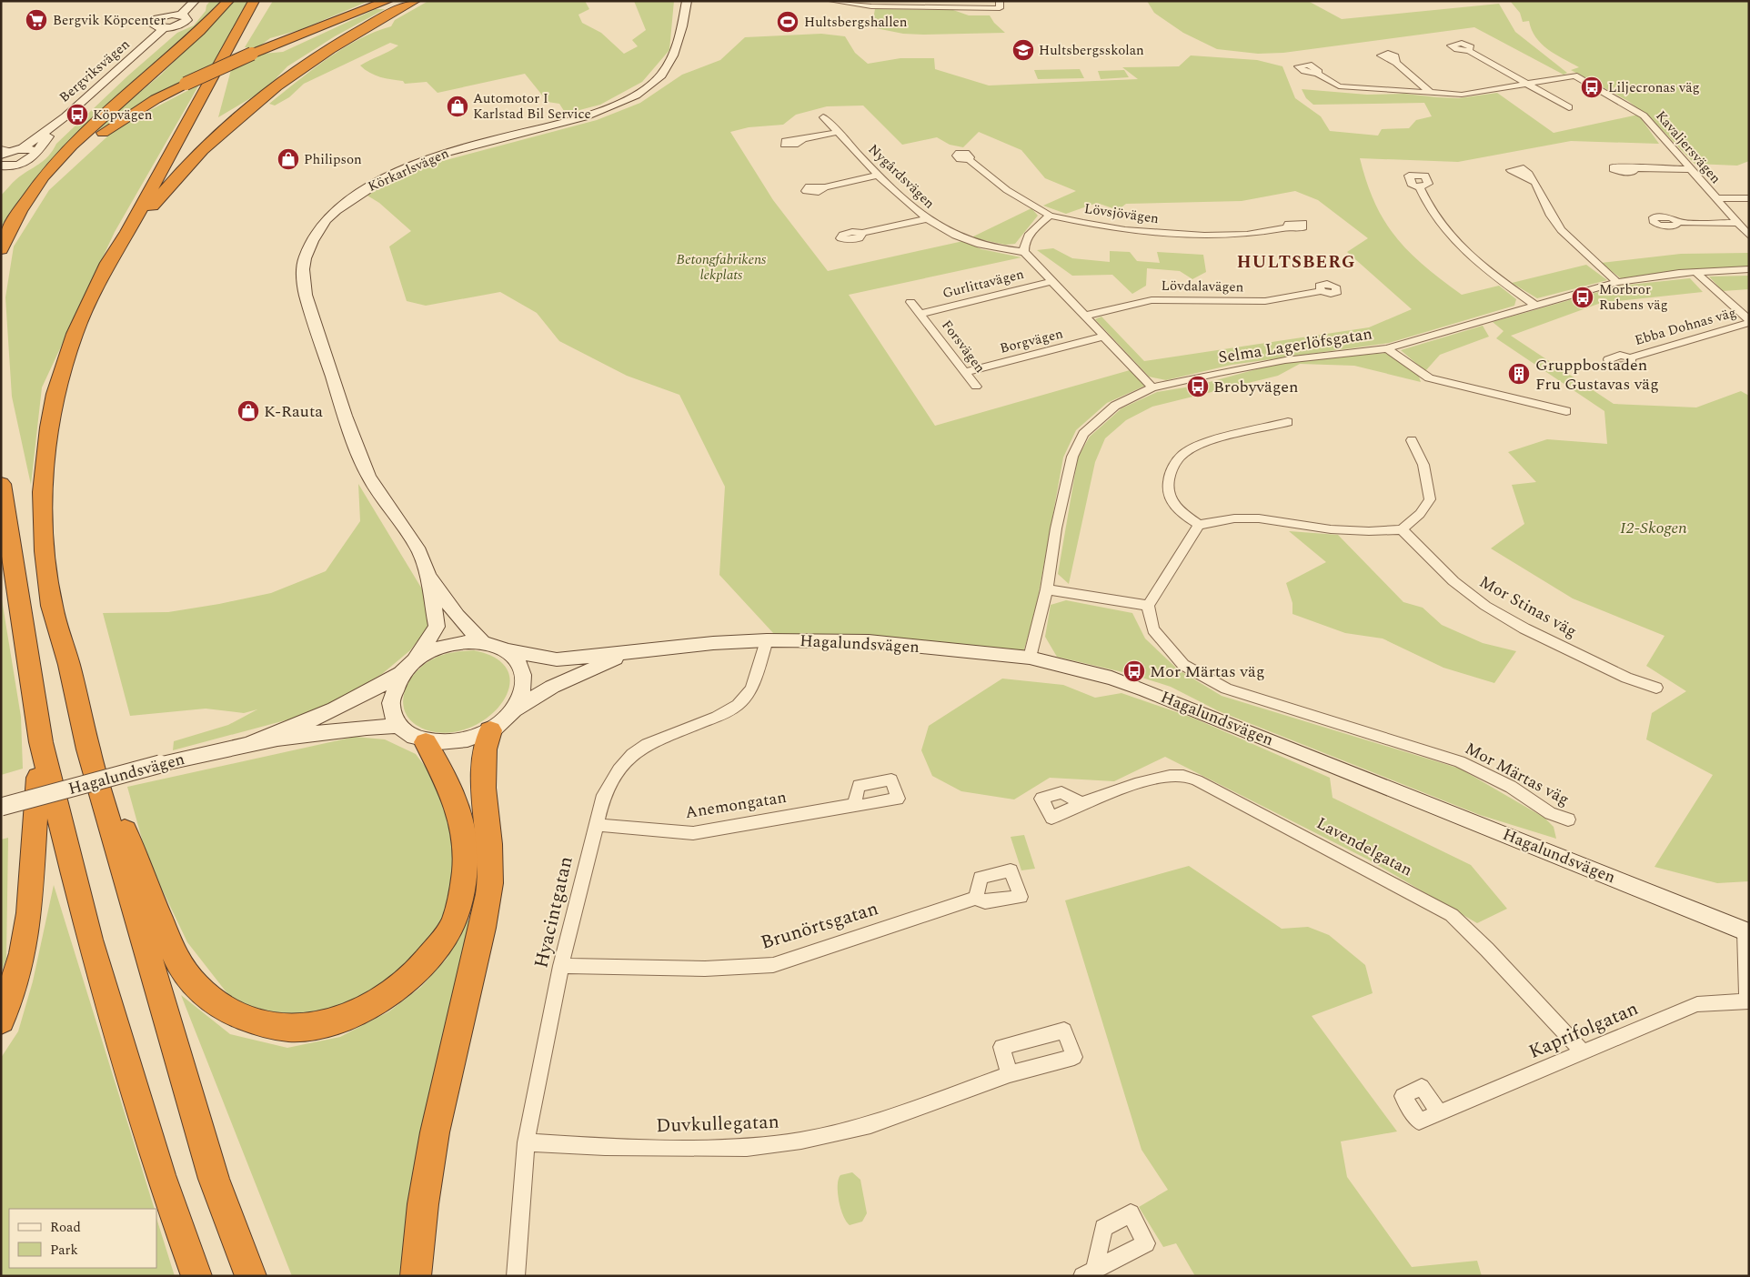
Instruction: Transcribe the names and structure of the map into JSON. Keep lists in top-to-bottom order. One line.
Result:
{"streets":{"street":["Bergviksvägen","Kavaljersvägen","Körkarlsvägen","Nygårdsvägen","Lövsjövägen","Gurlittavägen","Lövdalavägen","Ebba Dohnas väg","Borgvägen","Selma Lagerlöfsgatan","Forsvägen","Mor Stinas väg","Hagalundsvägen","Mor Märtas väg","Anemongatan","Lavendelgatan","Hyacintgatan","Brunörtsgatan","Kaprifolgatan","Duvkullegatan"]},"crossings":[["Körkarlsvägen","Hagalundsvägen"],["Gurlittavägen","Forsvägen"],["Borgvägen","Forsvägen"],["Selma Lagerlöfsgatan","Hagalundsvägen"],["Hagalundsvägen","Hyacintgatan"],["Hagalundsvägen","Kaprifolgatan"],["Anemongatan","Hyacintgatan"],["Lavendelgatan","Kaprifolgatan"],["Hyacintgatan","Brunörtsgatan"],["Hyacintgatan","Duvkullegatan"]],"districts":["HULTSBERG"],"parks":["Betongfabrikens lekplats","I2-Skogen"],"places":{"supermarket":["Bergvik Köpcenter"],"sports":["Hultsbergshallen"],"school or university":["Hultsbergsskolan"],"bus stop":["Liljecronas väg","Köpvägen","Morbror Rubens väg","Brobyvägen","Mor Märtas väg"],"shop":["Automotor I Karlstad Bil Service","Philipson","K-Rauta"],"building":["Gruppbostaden Fru Gustavas väg"]},"legend":["Road","Park"]}
